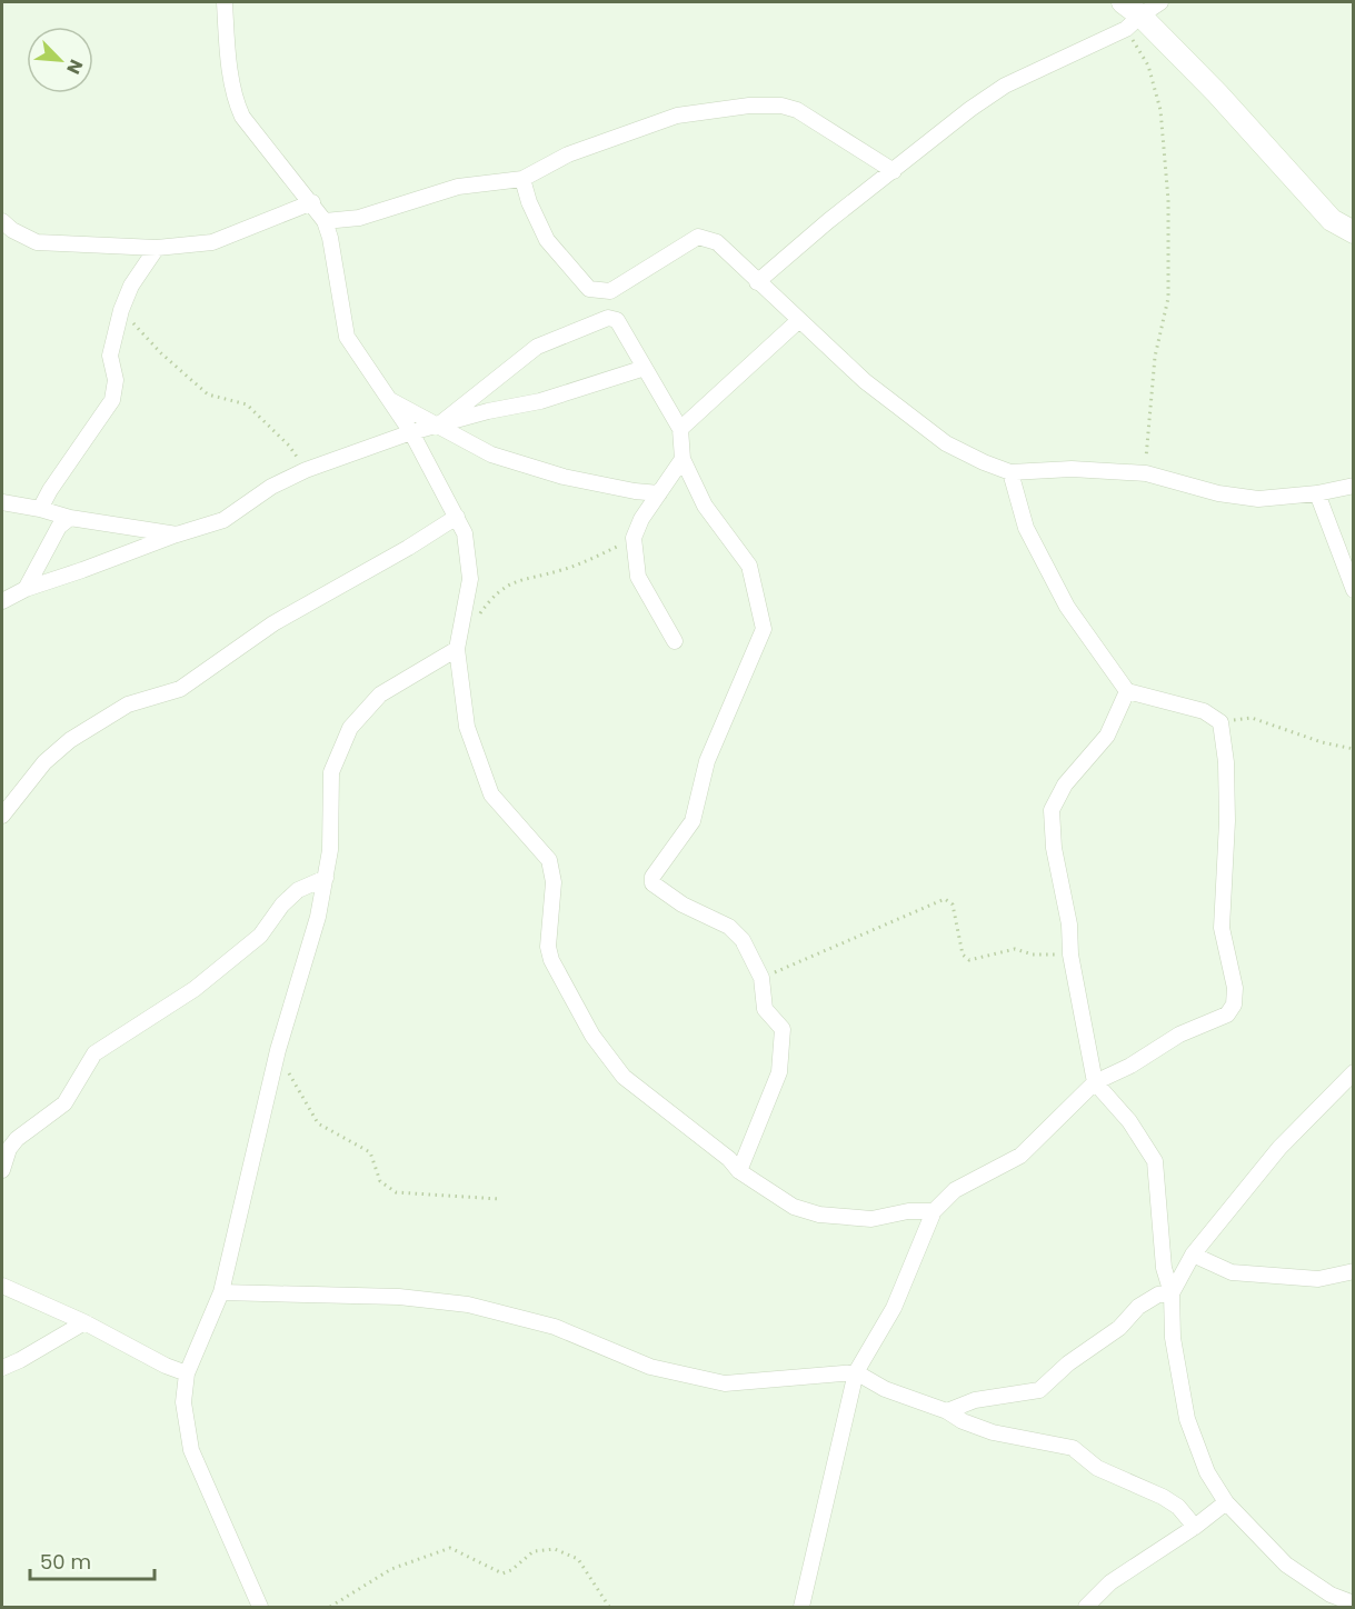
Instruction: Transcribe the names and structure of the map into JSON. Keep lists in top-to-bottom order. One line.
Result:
{"scale_bar":"50 m","north":"bottom right"}
